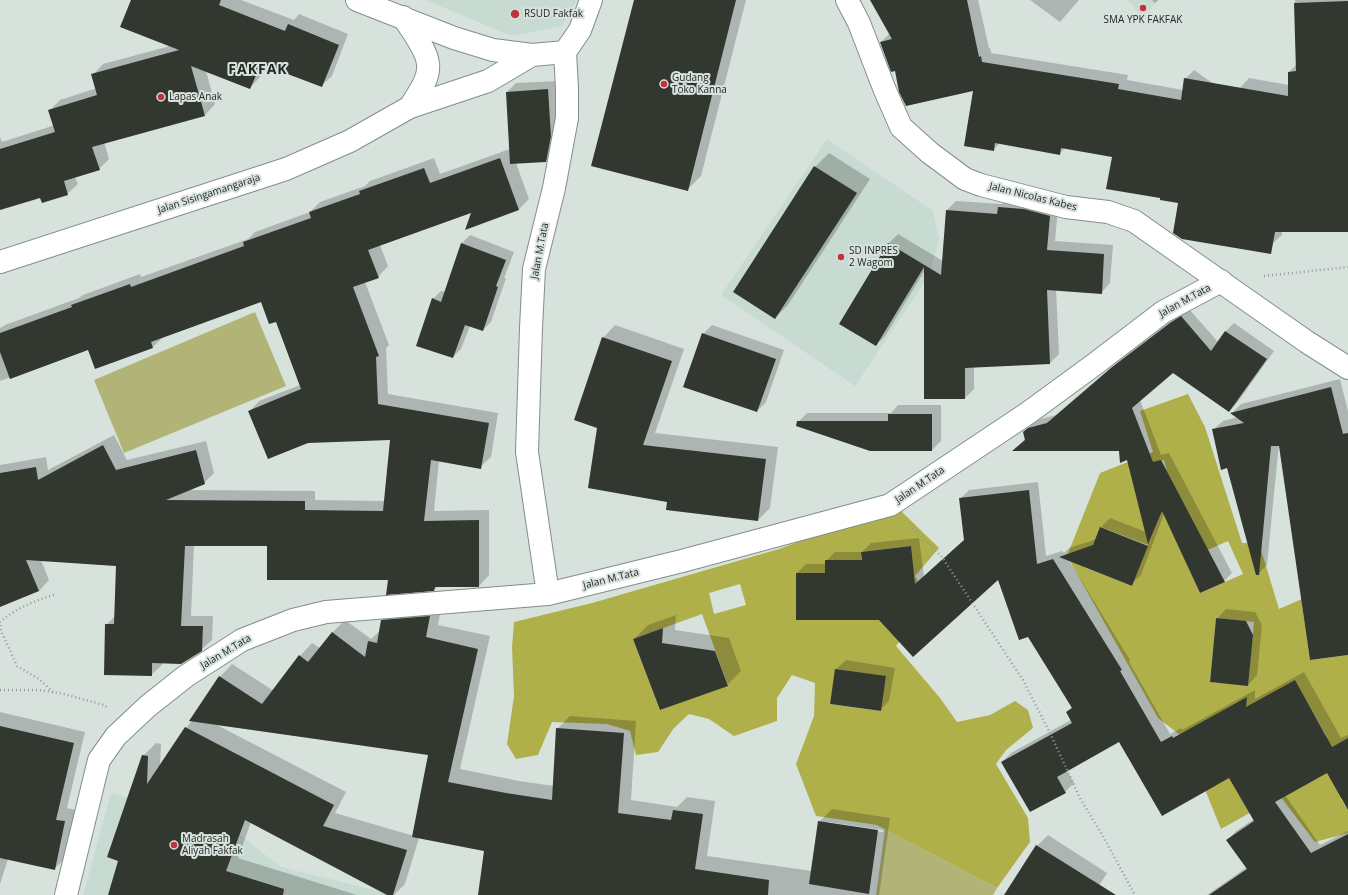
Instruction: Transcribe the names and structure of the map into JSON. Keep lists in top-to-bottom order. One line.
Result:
{"streets":{"street":["Jalan Sisingamangaraja","Jalan Nicolas Kabes","Jalan M.Tata"]},"crossings":[["Jalan Nicolas Kabes","Jalan M.Tata"]],"districts":["FAKFAK"],"places":["SMA YPK FAKFAK","RSUD Fakfak","Gudang Toko Kanna","Lapas Anak","SD INPRES 2 Wagom","Madrasah Aliyah Fakfak"]}
